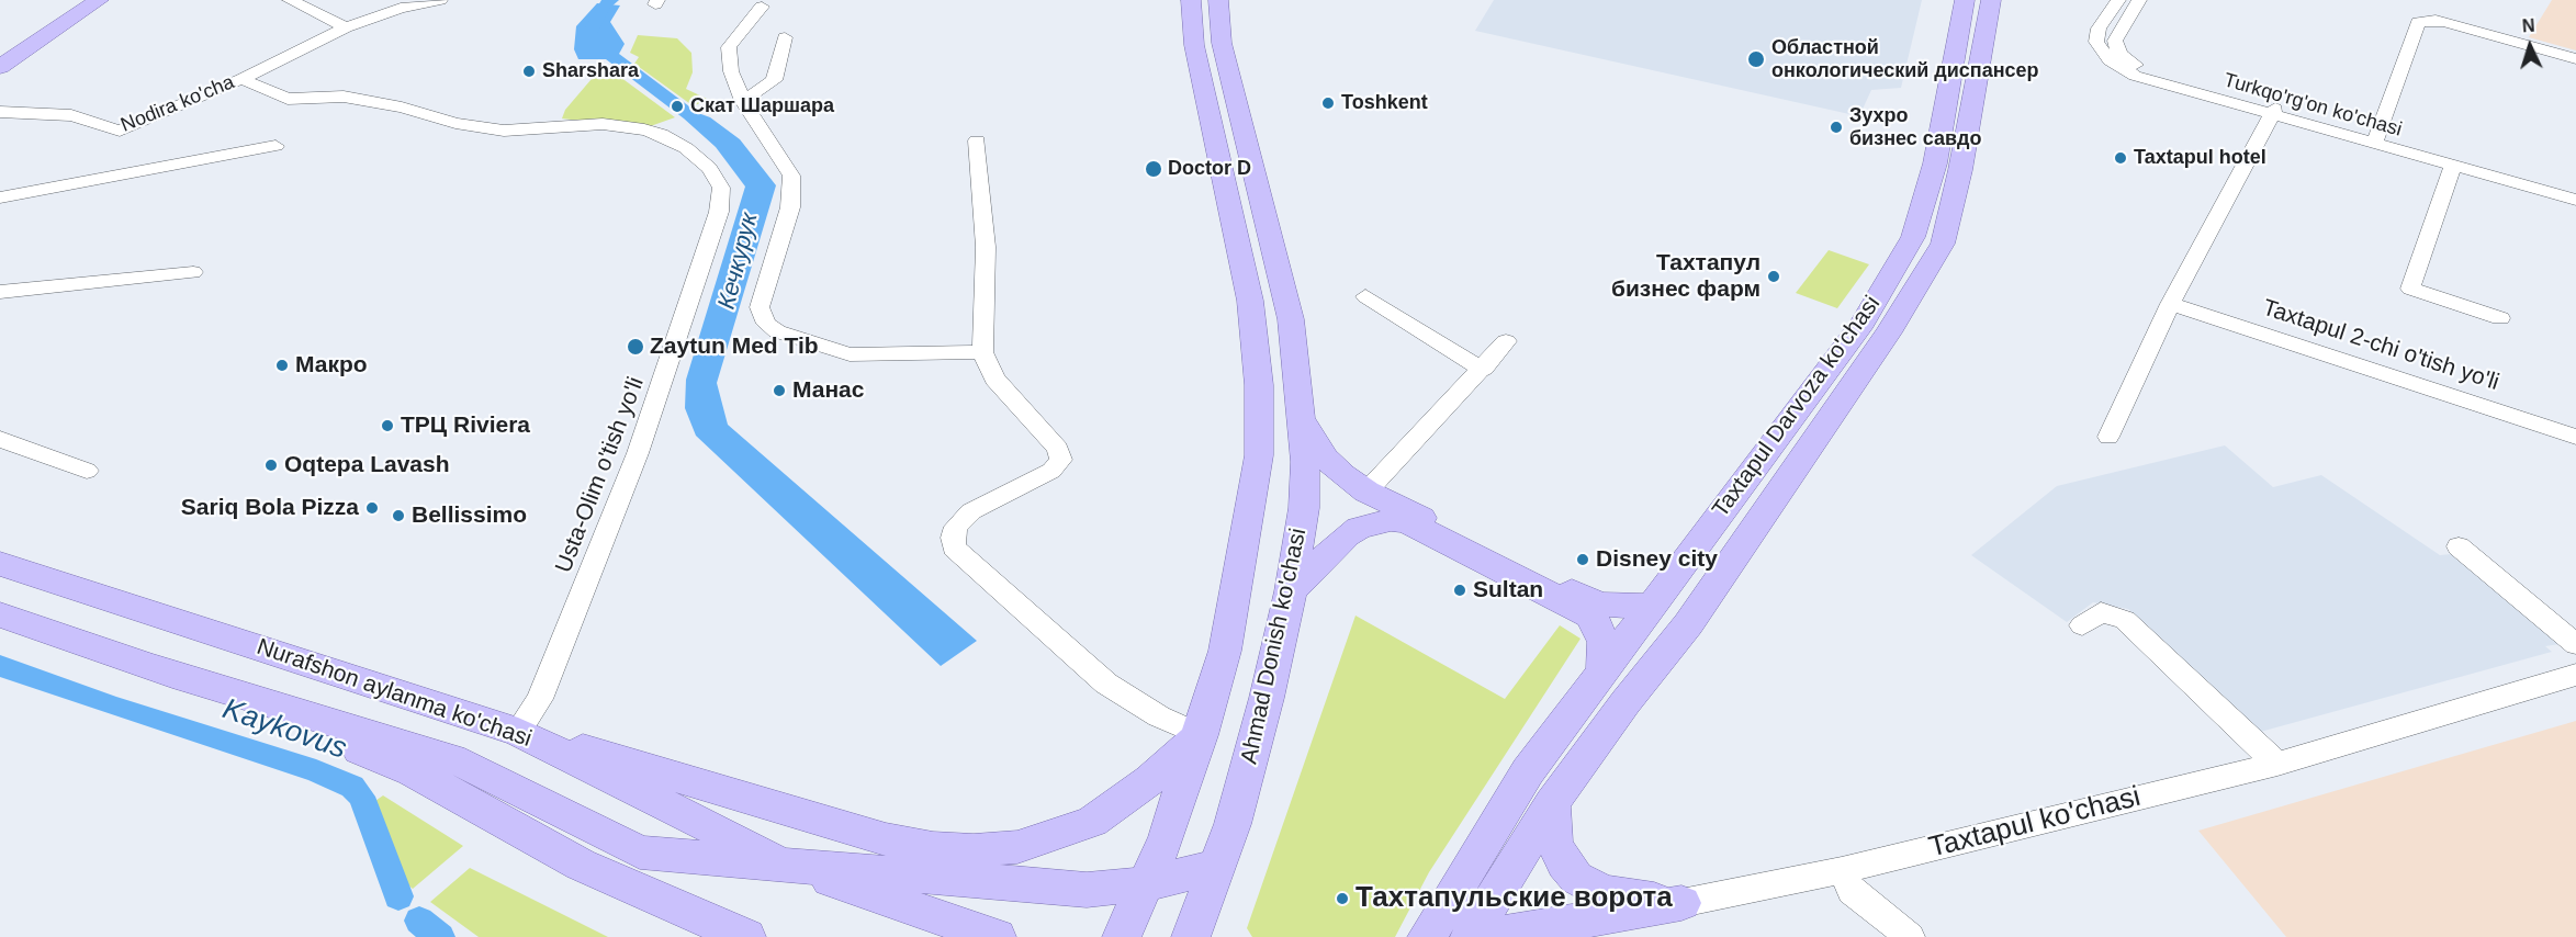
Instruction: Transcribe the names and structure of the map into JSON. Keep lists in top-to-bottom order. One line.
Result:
{"streets":{"main road":["Taxtapul Darvoza ko'chasi","Ahmad Donish ko'chasi","Nurafshon aylanma ko'chasi","Taxtapul ko'chasi"],"street":["Nodira ko'cha","Turkqo'rg'on ko'chasi","Taxtapul 2-chi o'tish yo'li","Usta-Olim o'tish yo'li"]},"crossings":[["Nodira ko'cha","Usta-Olim o'tish yo'li"],["Usta-Olim o'tish yo'li","Nurafshon aylanma ko'chasi"]],"water":["Кечкурук","Kaykovus"],"places":["Областной онкологический диспансер","Sharshara","Toshkent","Скат Шаршара","Зухро бизнес савдо","Taxtapul hotel","Doctor D","Тахтапул бизнес фарм","Zaytun Med Tib","Макро","Манас","ТРЦ Riviera","Oqtepa Lavash","Sariq Bola Pizza","Bellissimo","Disney city","Sultan","Тахтапульские ворота"],"north":"top"}
